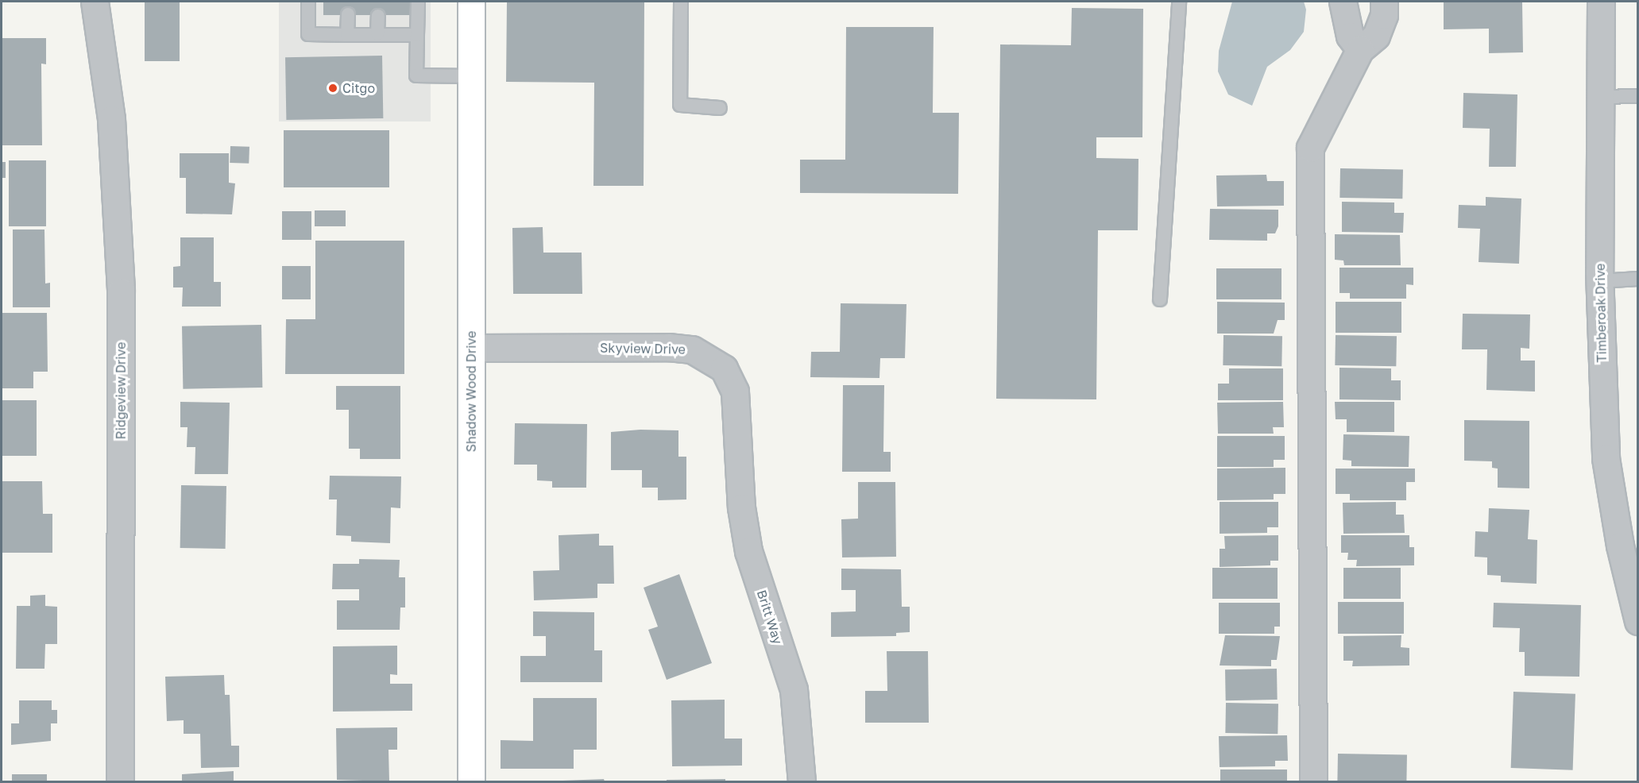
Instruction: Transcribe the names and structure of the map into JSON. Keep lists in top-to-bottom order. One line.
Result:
{"streets":{"street":["Timberoak Drive","Skyview Drive","Ridgeview Drive","Shadow Wood Drive","Britt Way"]},"crossings":[["Skyview Drive","Shadow Wood Drive"],["Skyview Drive","Britt Way"]],"places":["Citgo"]}
